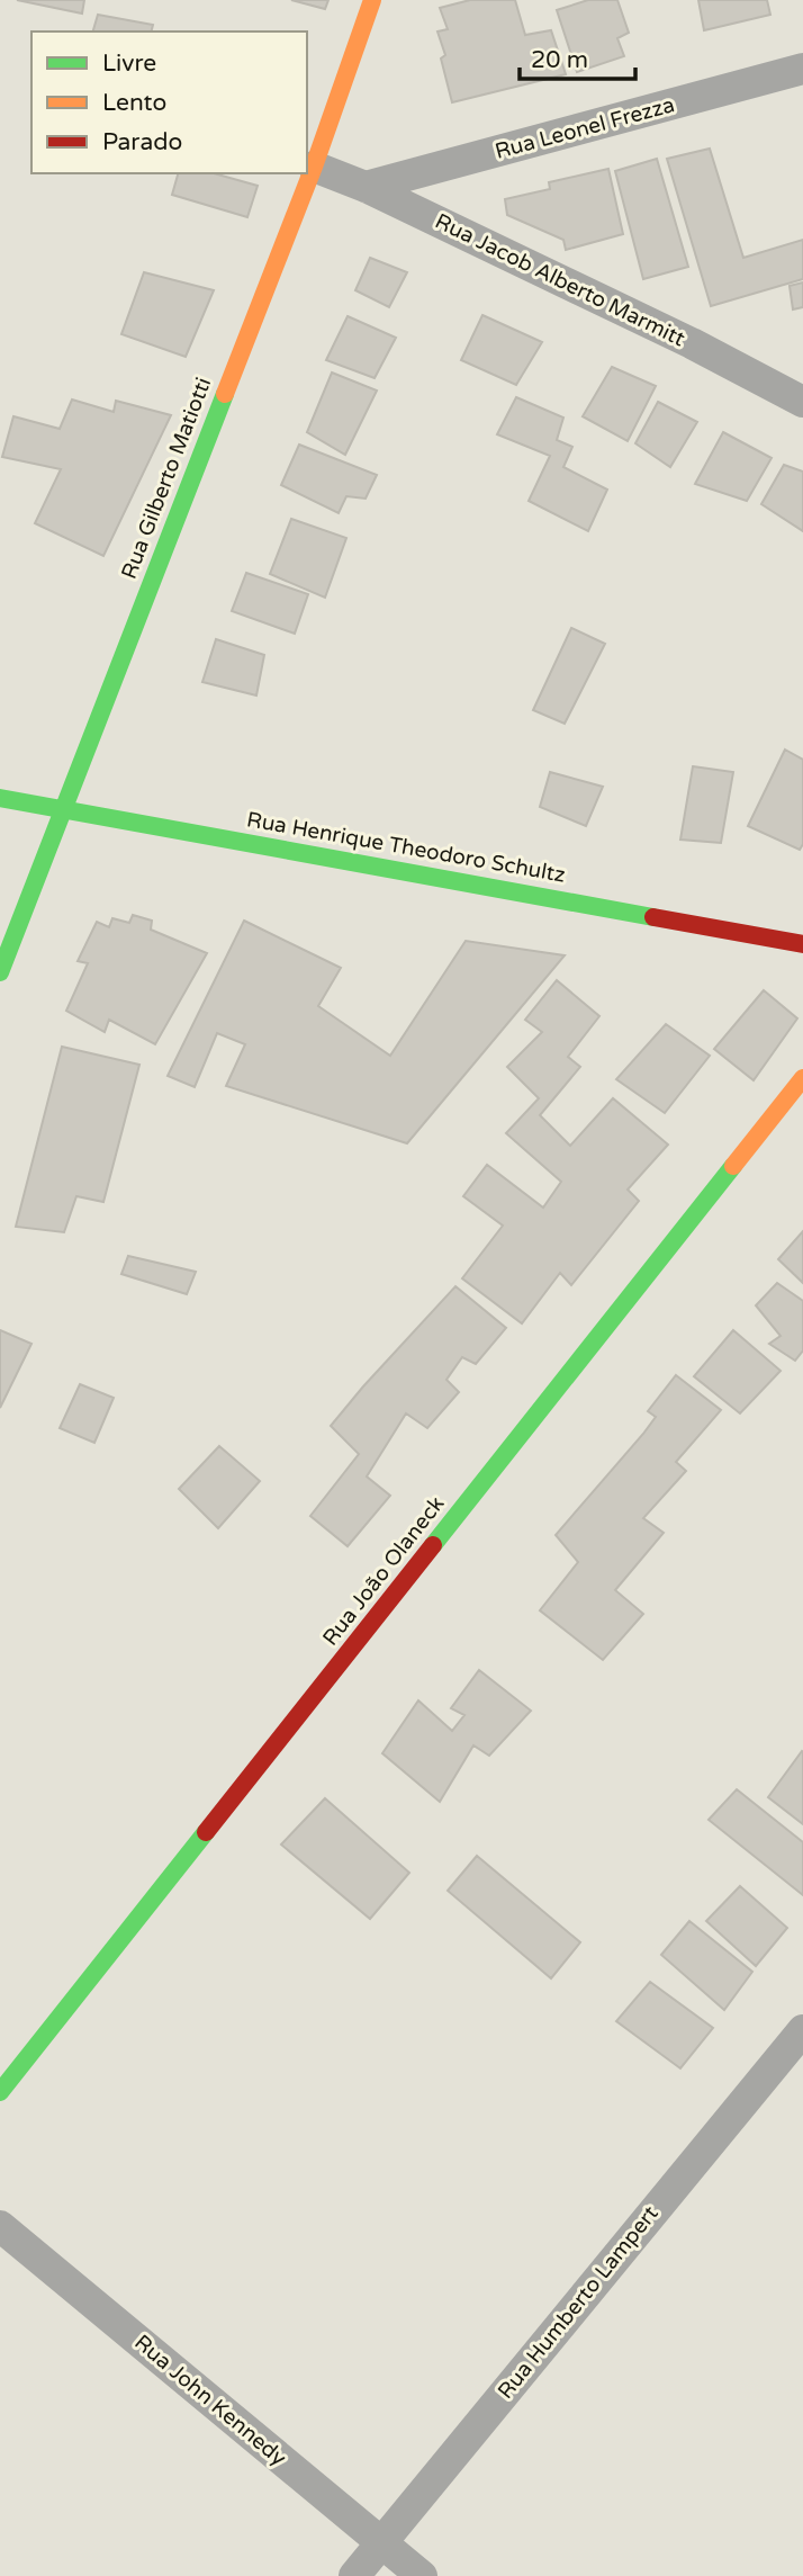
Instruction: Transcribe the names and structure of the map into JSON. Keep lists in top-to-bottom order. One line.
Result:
{"streets":{"street":["Rua Leonel Frezza","Rua Jacob Alberto Marmitt","Rua Gilberto Matiotti","Rua Henrique Theodoro Schultz","Rua João Olaneck","Rua Humberto Lampert","Rua John Kennedy"]},"crossings":[["Rua Leonel Frezza","Rua Jacob Alberto Marmitt"],["Rua Jacob Alberto Marmitt","Rua Gilberto Matiotti"],["Rua Gilberto Matiotti","Rua Henrique Theodoro Schultz"],["Rua Humberto Lampert","Rua John Kennedy"]],"legend":["Livre","Lento","Parado"],"scale_bar":"20 m"}
